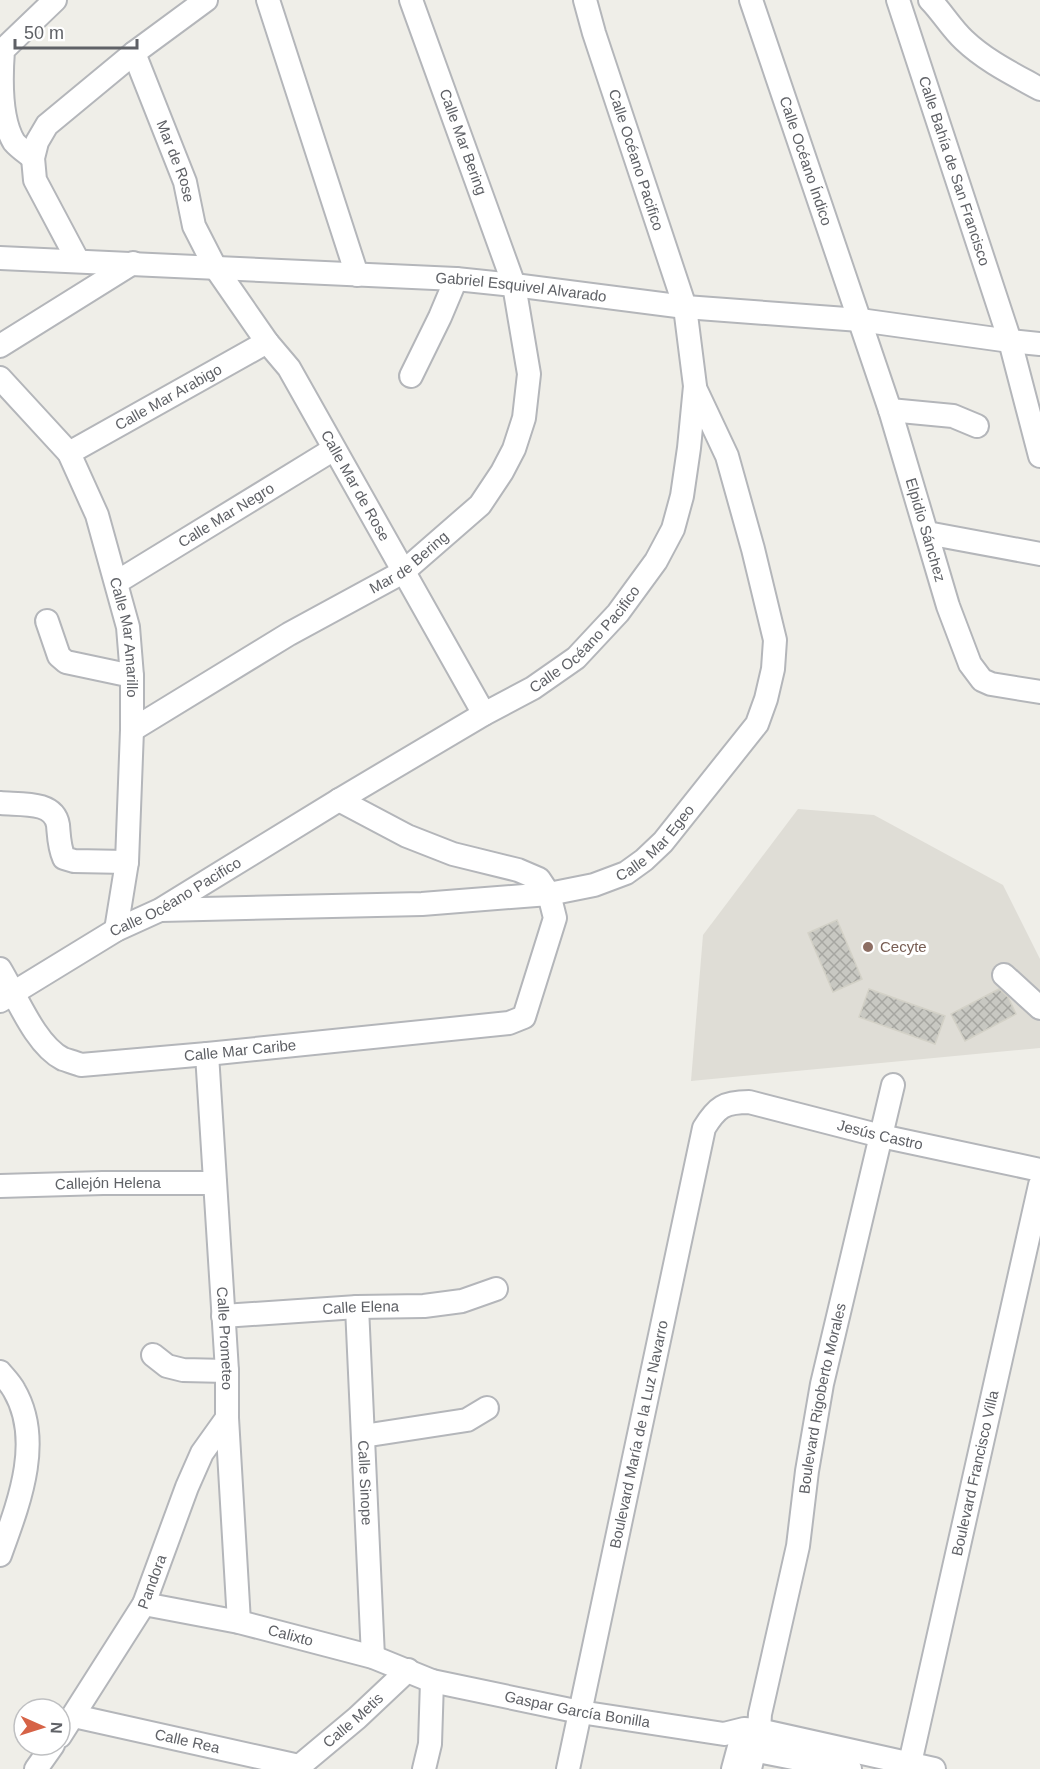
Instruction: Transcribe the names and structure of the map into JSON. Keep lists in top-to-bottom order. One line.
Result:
{"streets":{"street":["Calle Mar Bering","Calle Océano Pacifico","Calle Océano Índico","Mar de Rose","Calle Bahía de San Francisco","Gabriel Esquivel Alvarado","Calle Mar Arabigo","Calle Mar de Rose","Calle Mar Negro","Elpidio Sánchez","Mar de Bering","Calle Mar Amarillo","Calle Mar Egeo","Calle Mar Caribe","Jesús Castro","Callejón Helena","Calle Elena","Calle Prometeo","Boulevard Rigoberto Morales","Boulevard María de la Luz Navarro","Boulevard Francisco Villa","Calle Sinope","Pandora","Calixto","Gaspar García Bonilla","Calle Metis","Calle Rea"]},"crossings":[["Calle Mar Bering","Gabriel Esquivel Alvarado"],["Calle Mar Bering","Mar de Bering"],["Calle Océano Pacifico","Gabriel Esquivel Alvarado"],["Calle Océano Pacifico","Calle Mar de Rose"],["Calle Océano Pacifico","Calle Mar Amarillo"],["Calle Océano Pacifico","Calle Mar Egeo"],["Calle Océano Pacifico","Calle Mar Caribe"],["Calle Océano Índico","Gabriel Esquivel Alvarado"],["Calle Océano Índico","Elpidio Sánchez"],["Mar de Rose","Gabriel Esquivel Alvarado"],["Mar de Rose","Calle Mar de Rose"],["Calle Bahía de San Francisco","Gabriel Esquivel Alvarado"],["Gabriel Esquivel Alvarado","Calle Mar de Rose"],["Gabriel Esquivel Alvarado","Elpidio Sánchez"],["Gabriel Esquivel Alvarado","Mar de Bering"],["Calle Mar Arabigo","Calle Mar de Rose"],["Calle Mar Arabigo","Calle Mar Amarillo"],["Calle Mar de Rose","Calle Mar Negro"],["Calle Mar de Rose","Mar de Bering"],["Calle Mar Negro","Calle Mar Amarillo"],["Mar de Bering","Calle Mar Amarillo"],["Calle Mar Egeo","Calle Mar Caribe"],["Calle Mar Caribe","Calle Prometeo"],["Jesús Castro","Boulevard Rigoberto Morales"],["Jesús Castro","Boulevard María de la Luz Navarro"],["Callejón Helena","Calle Prometeo"],["Calle Elena","Calle Prometeo"],["Calle Elena","Calle Sinope"],["Calle Prometeo","Pandora"],["Calle Prometeo","Calixto"],["Boulevard Rigoberto Morales","Gaspar García Bonilla"],["Boulevard María de la Luz Navarro","Gaspar García Bonilla"],["Boulevard Francisco Villa","Gaspar García Bonilla"],["Calle Sinope","Calixto"],["Pandora","Calixto"],["Pandora","Calle Rea"],["Calixto","Gaspar García Bonilla"],["Calixto","Calle Metis"],["Calle Metis","Calle Rea"]],"places":["Cecyte"],"scale_bar":"50 m","north":"right"}
